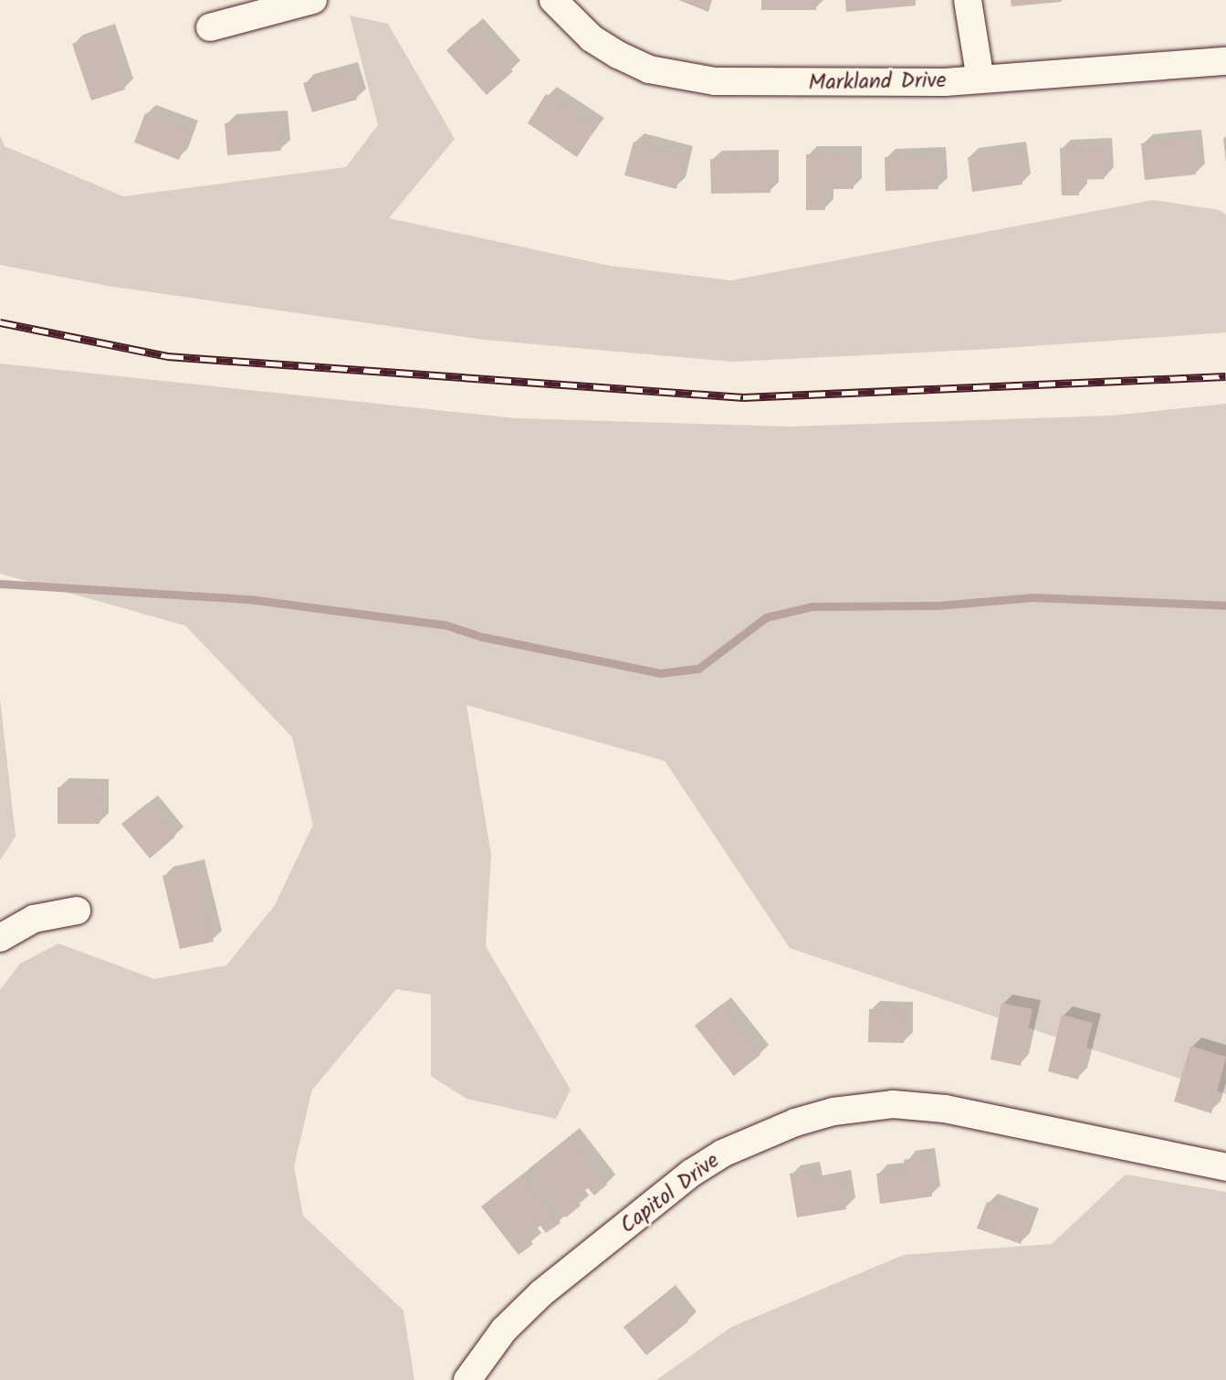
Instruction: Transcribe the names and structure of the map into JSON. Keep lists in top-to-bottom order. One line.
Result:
{"streets":{"street":["Markland Drive","Capitol Drive"]}}
